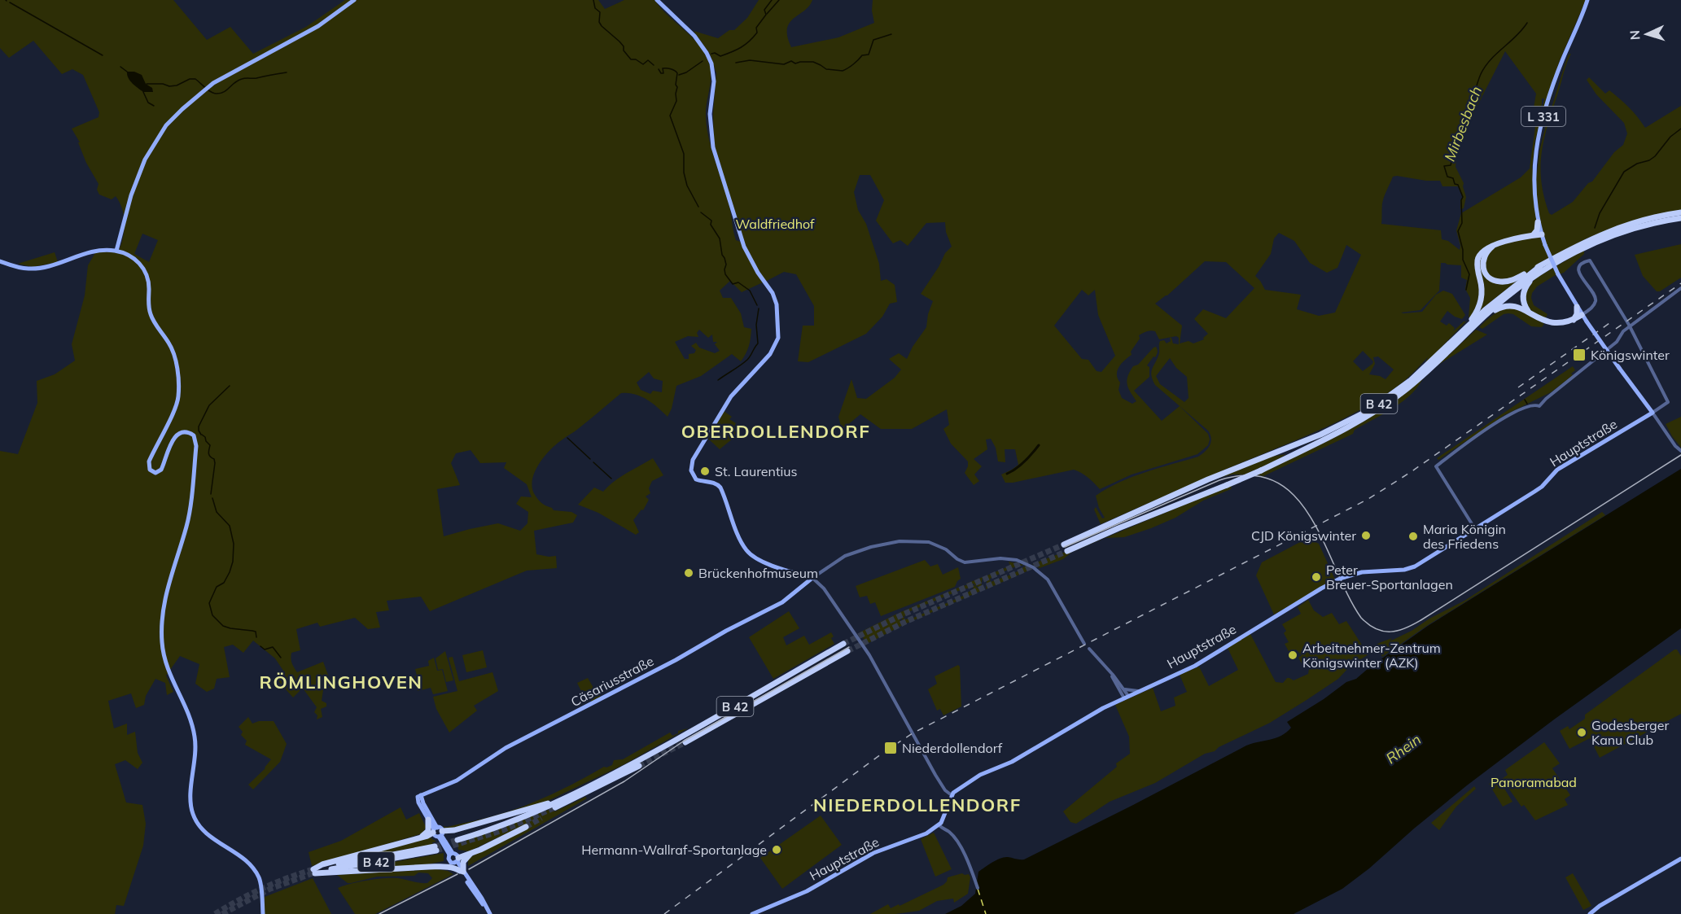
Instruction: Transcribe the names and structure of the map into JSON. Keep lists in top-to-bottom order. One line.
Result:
{"streets":{"highway":["B 42"],"main road":["L 331","Hauptstraße","Cäsariusstraße"]},"crossings":[["L 331","B 42"],["L 331","Hauptstraße"]],"districts":["OBERDOLLENDORF","RÖMLINGHOVEN","NIEDERDOLLENDORF"],"water":["Mirbesbach","Rhein"],"parks":["Waldfriedhof","Panoramabad"],"places":{"transit":["Königswinter","Niederdollendorf"],"other":["St. Laurentius","CJD Königswinter","Maria Königin des Friedens","Brückenhofmuseum","Peter Breuer-Sportanlagen","Arbeitnehmer-Zentrum Königswinter (AZK)","Godesberger Kanu Club","Hermann-Wallraf-Sportanlage"]},"north":"left"}
